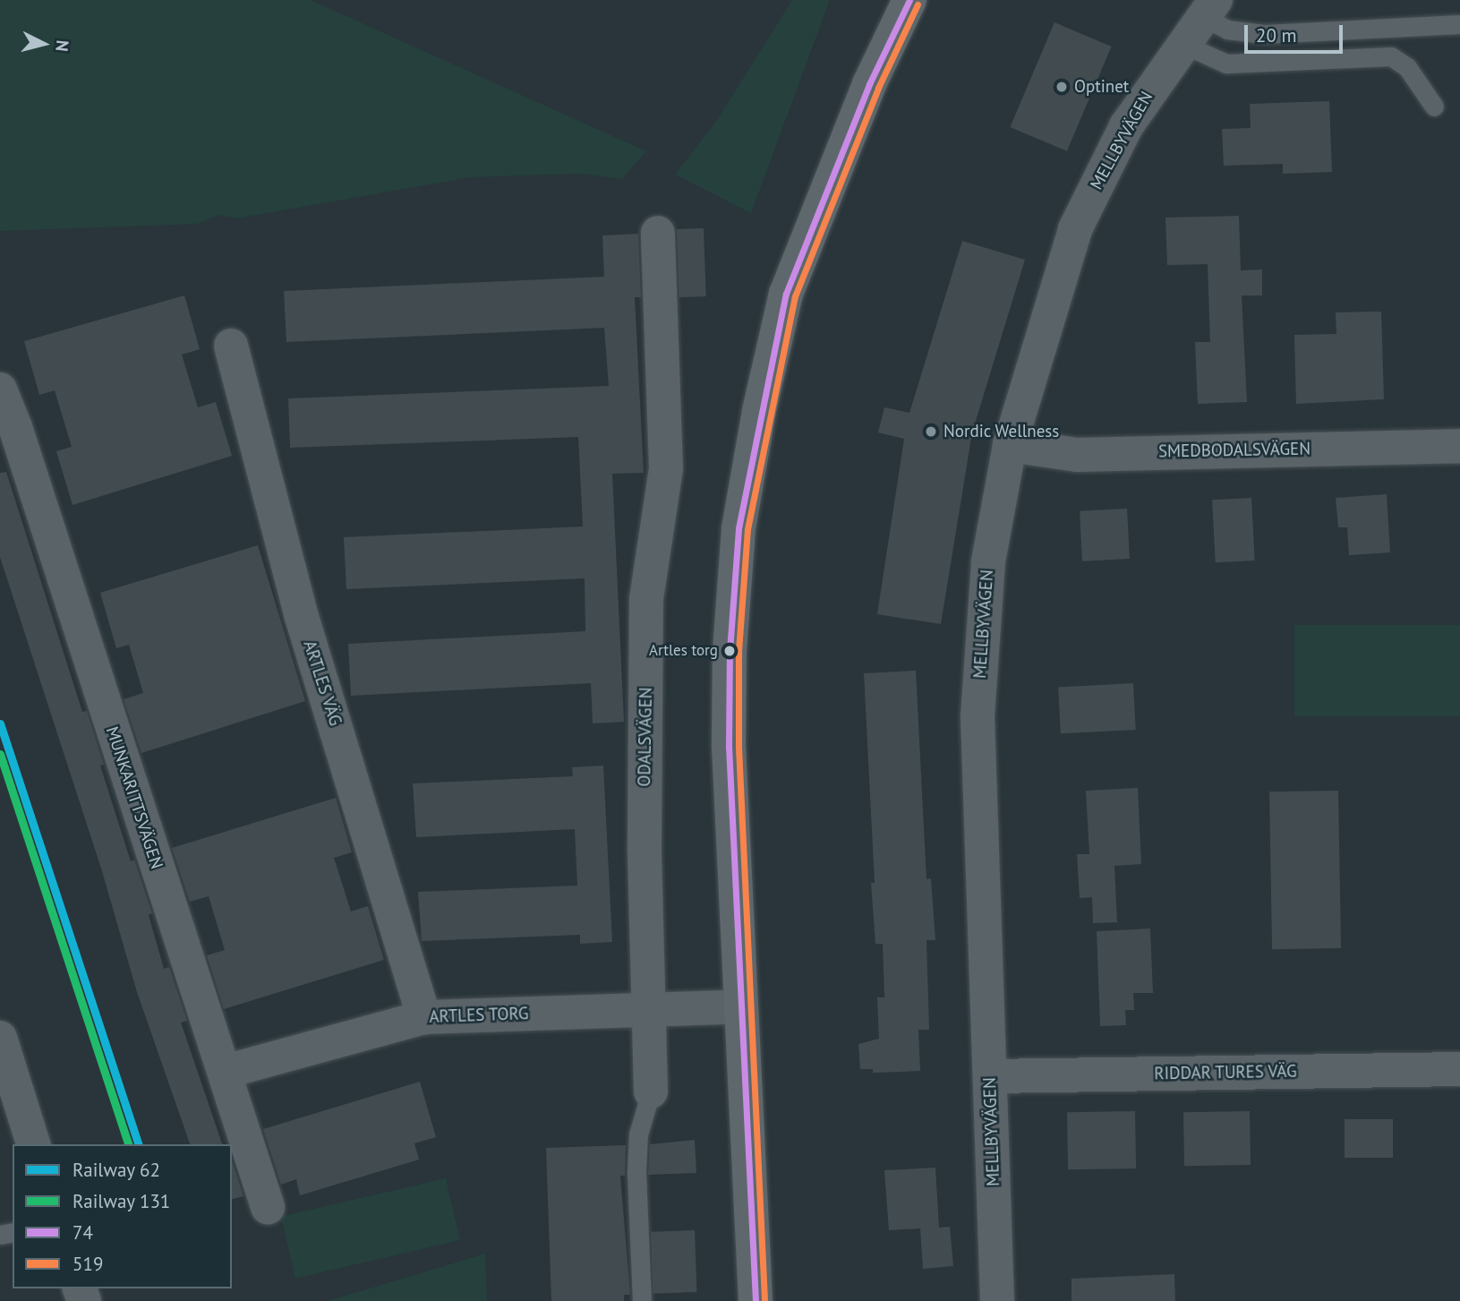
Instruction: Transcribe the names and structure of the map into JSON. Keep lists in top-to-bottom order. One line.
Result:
{"streets":{"street":["MELLBYVÄGEN","SMEDBODALSVÄGEN","ARTLES VÄG","ODALSVÄGEN","MUNKARITTSVÄGEN","ARTLES TORG","RIDDAR TURES VÄG"]},"crossings":[["MELLBYVÄGEN","SMEDBODALSVÄGEN"],["MELLBYVÄGEN","RIDDAR TURES VÄG"],["ARTLES VÄG","ARTLES TORG"],["ODALSVÄGEN","ARTLES TORG"],["MUNKARITTSVÄGEN","ARTLES TORG"]],"places":["Optinet","Nordic Wellness","Artles torg"],"lines":["transit line 74","transit line 519","rail line 62","rail line 131"],"legend":["Railway 62","Railway 131","74","519"],"scale_bar":"20 m","north":"right"}
